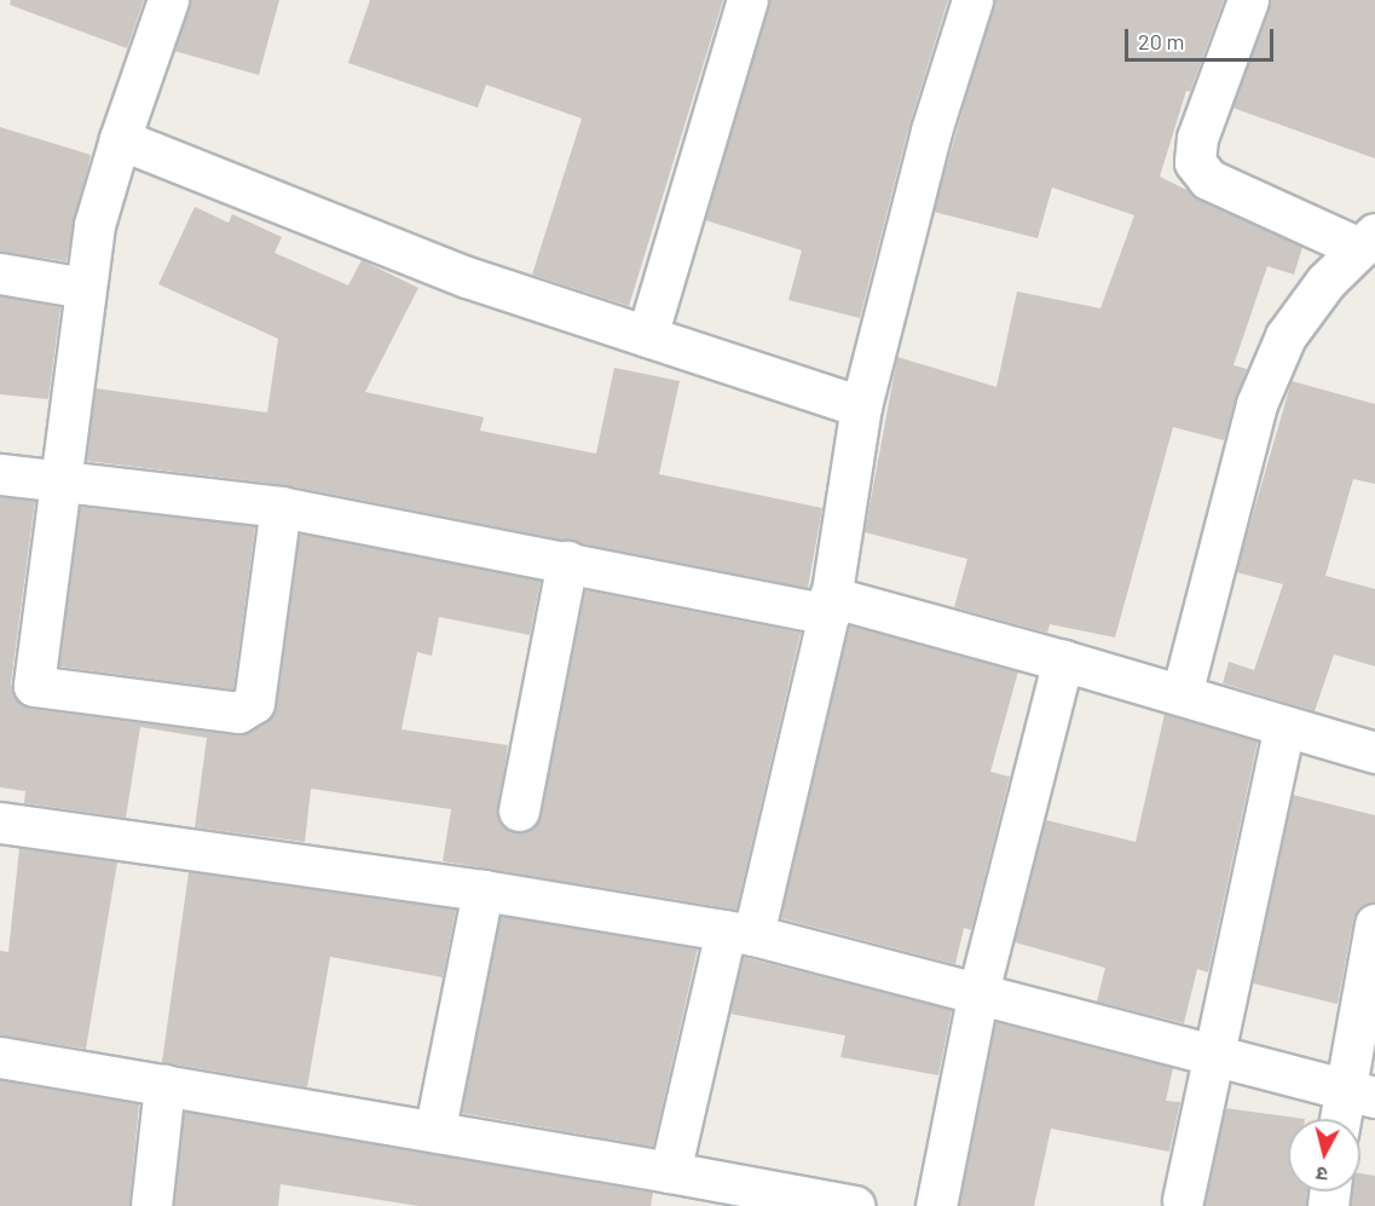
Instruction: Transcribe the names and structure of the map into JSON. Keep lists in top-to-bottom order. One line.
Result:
{"scale_bar":"20 m","north":"bottom"}
